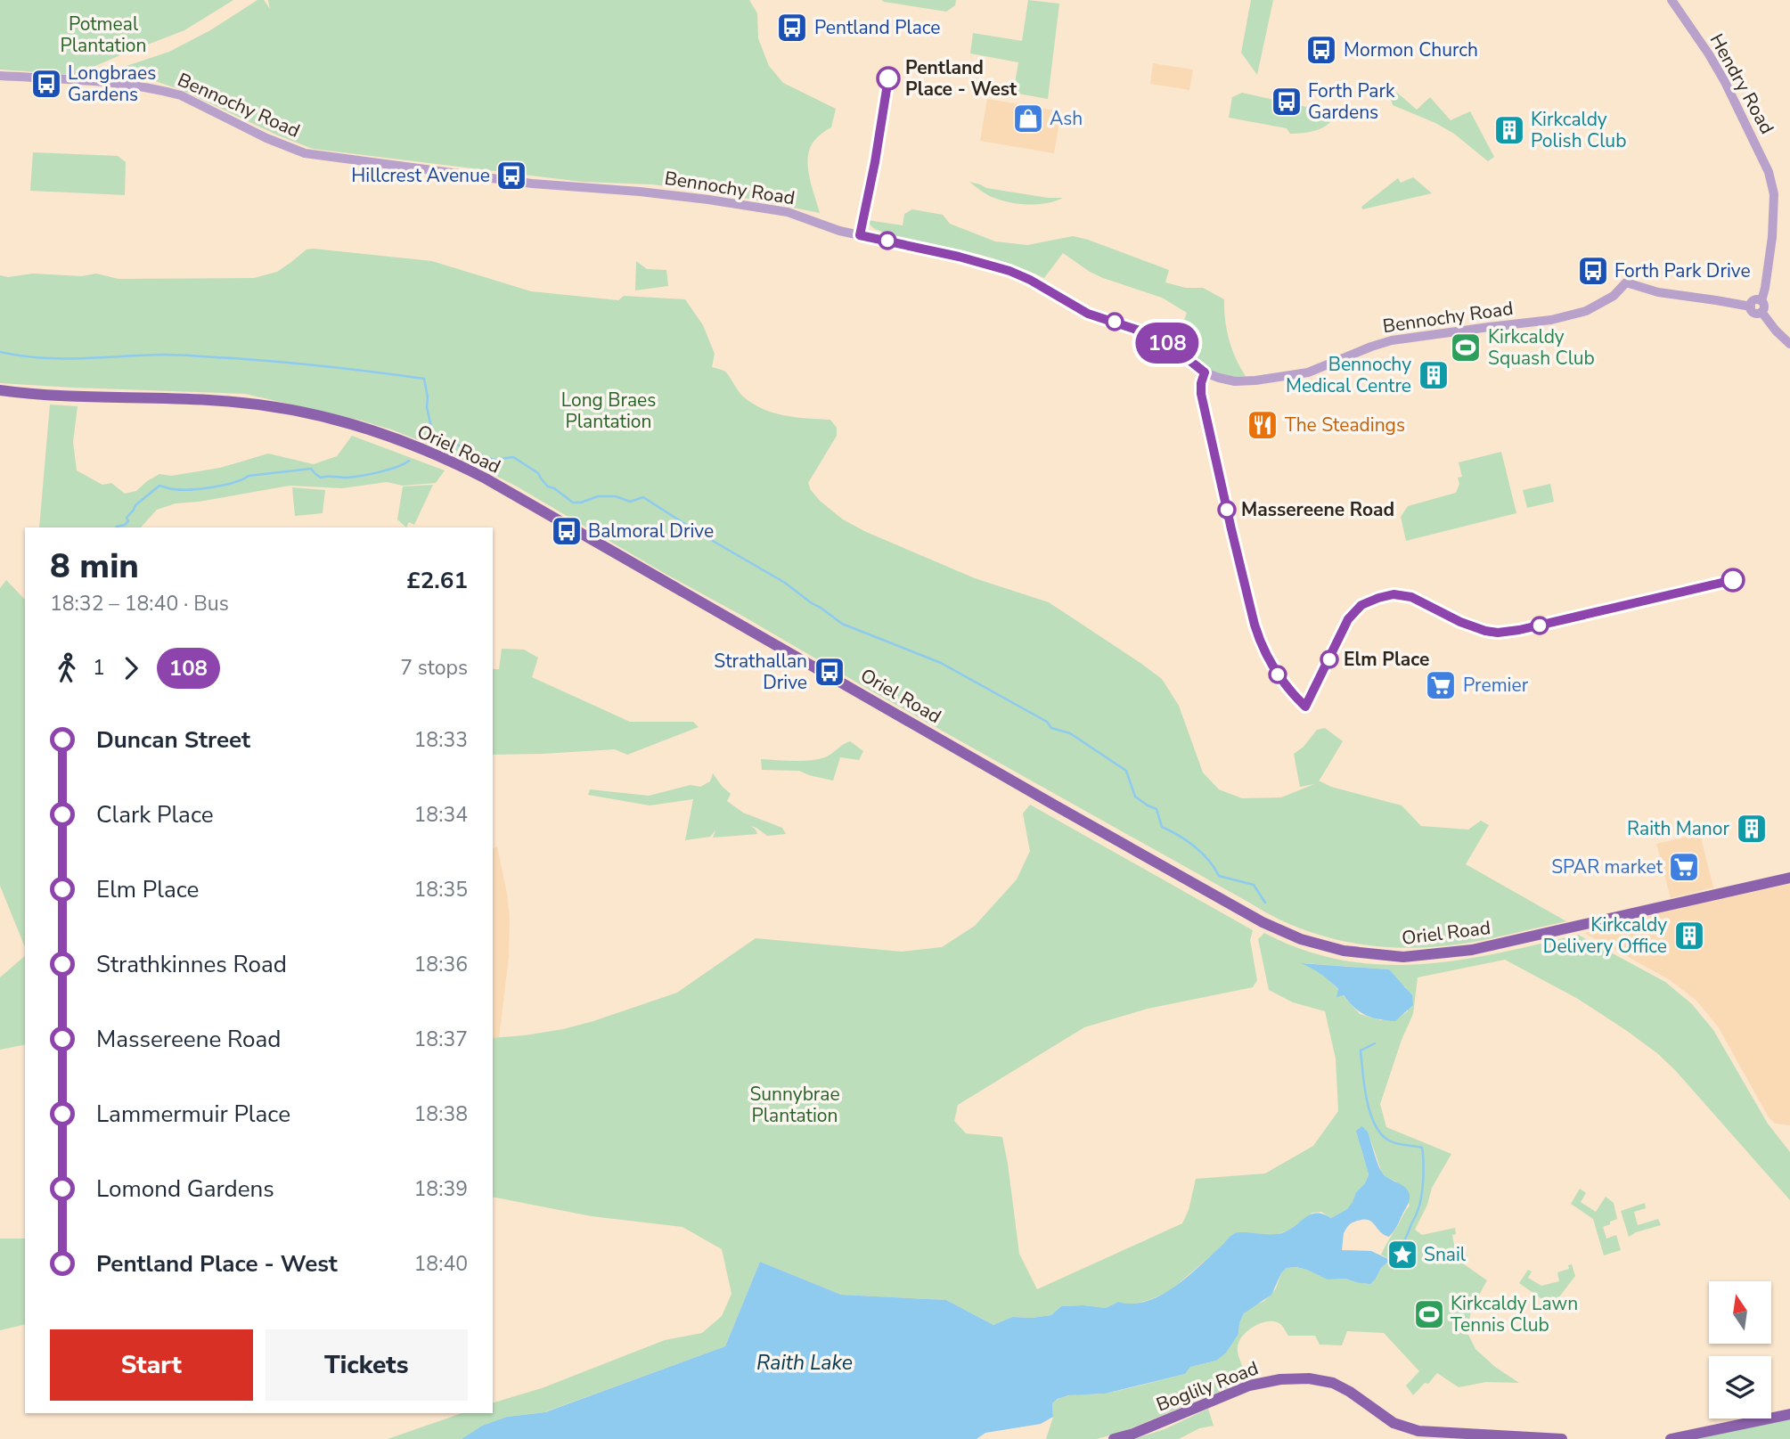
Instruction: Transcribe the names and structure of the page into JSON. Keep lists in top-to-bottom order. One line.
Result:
{"streets":{"main road":["Oriel Road","Boglily Road"],"street":["Hendry Road","Bennochy Road"]},"crossings":[["Hendry Road","Bennochy Road"]],"water":["Raith Lake"],"parks":["Potmeal Plantation","Long Braes Plantation","Sunnybrae Plantation"],"places":{"bus stop":["Pentland Place","Mormon Church","Longbraes Gardens","Forth Park Gardens","Hillcrest Avenue","Forth Park Drive","Balmoral Drive","Strathallan Drive"],"other":["Pentland Place - West","Massereene Road","Elm Place"],"shop":["Ash"],"building":["Kirkcaldy Polish Club","Bennochy Medical Centre","Raith Manor","Kirkcaldy Delivery Office"],"sports":["Kirkcaldy Squash Club","Kirkcaldy Lawn Tennis Club"],"restaurant":["The Steadings"],"supermarket":["Premier","SPAR market"],"place":["Snail"]},"lines":["bus line 108"],"north":"top","page":{"on_map":"108","heading":["8 min","18:32 – 18:40 · Bus","£2.61"],"legs":["1","108","7 stops"],"list":[{"name":"Duncan Street","value":"18:33"},{"name":"Clark Place","value":"18:34"},{"name":"Elm Place","value":"18:35"},{"name":"Strathkinnes Road","value":"18:36"},{"name":"Massereene Road","value":"18:37"},{"name":"Lammermuir Place","value":"18:38"},{"name":"Lomond Gardens","value":"18:39"},{"name":"Pentland Place - West","value":"18:40"}],"buttons":["Start","Tickets"]}}
